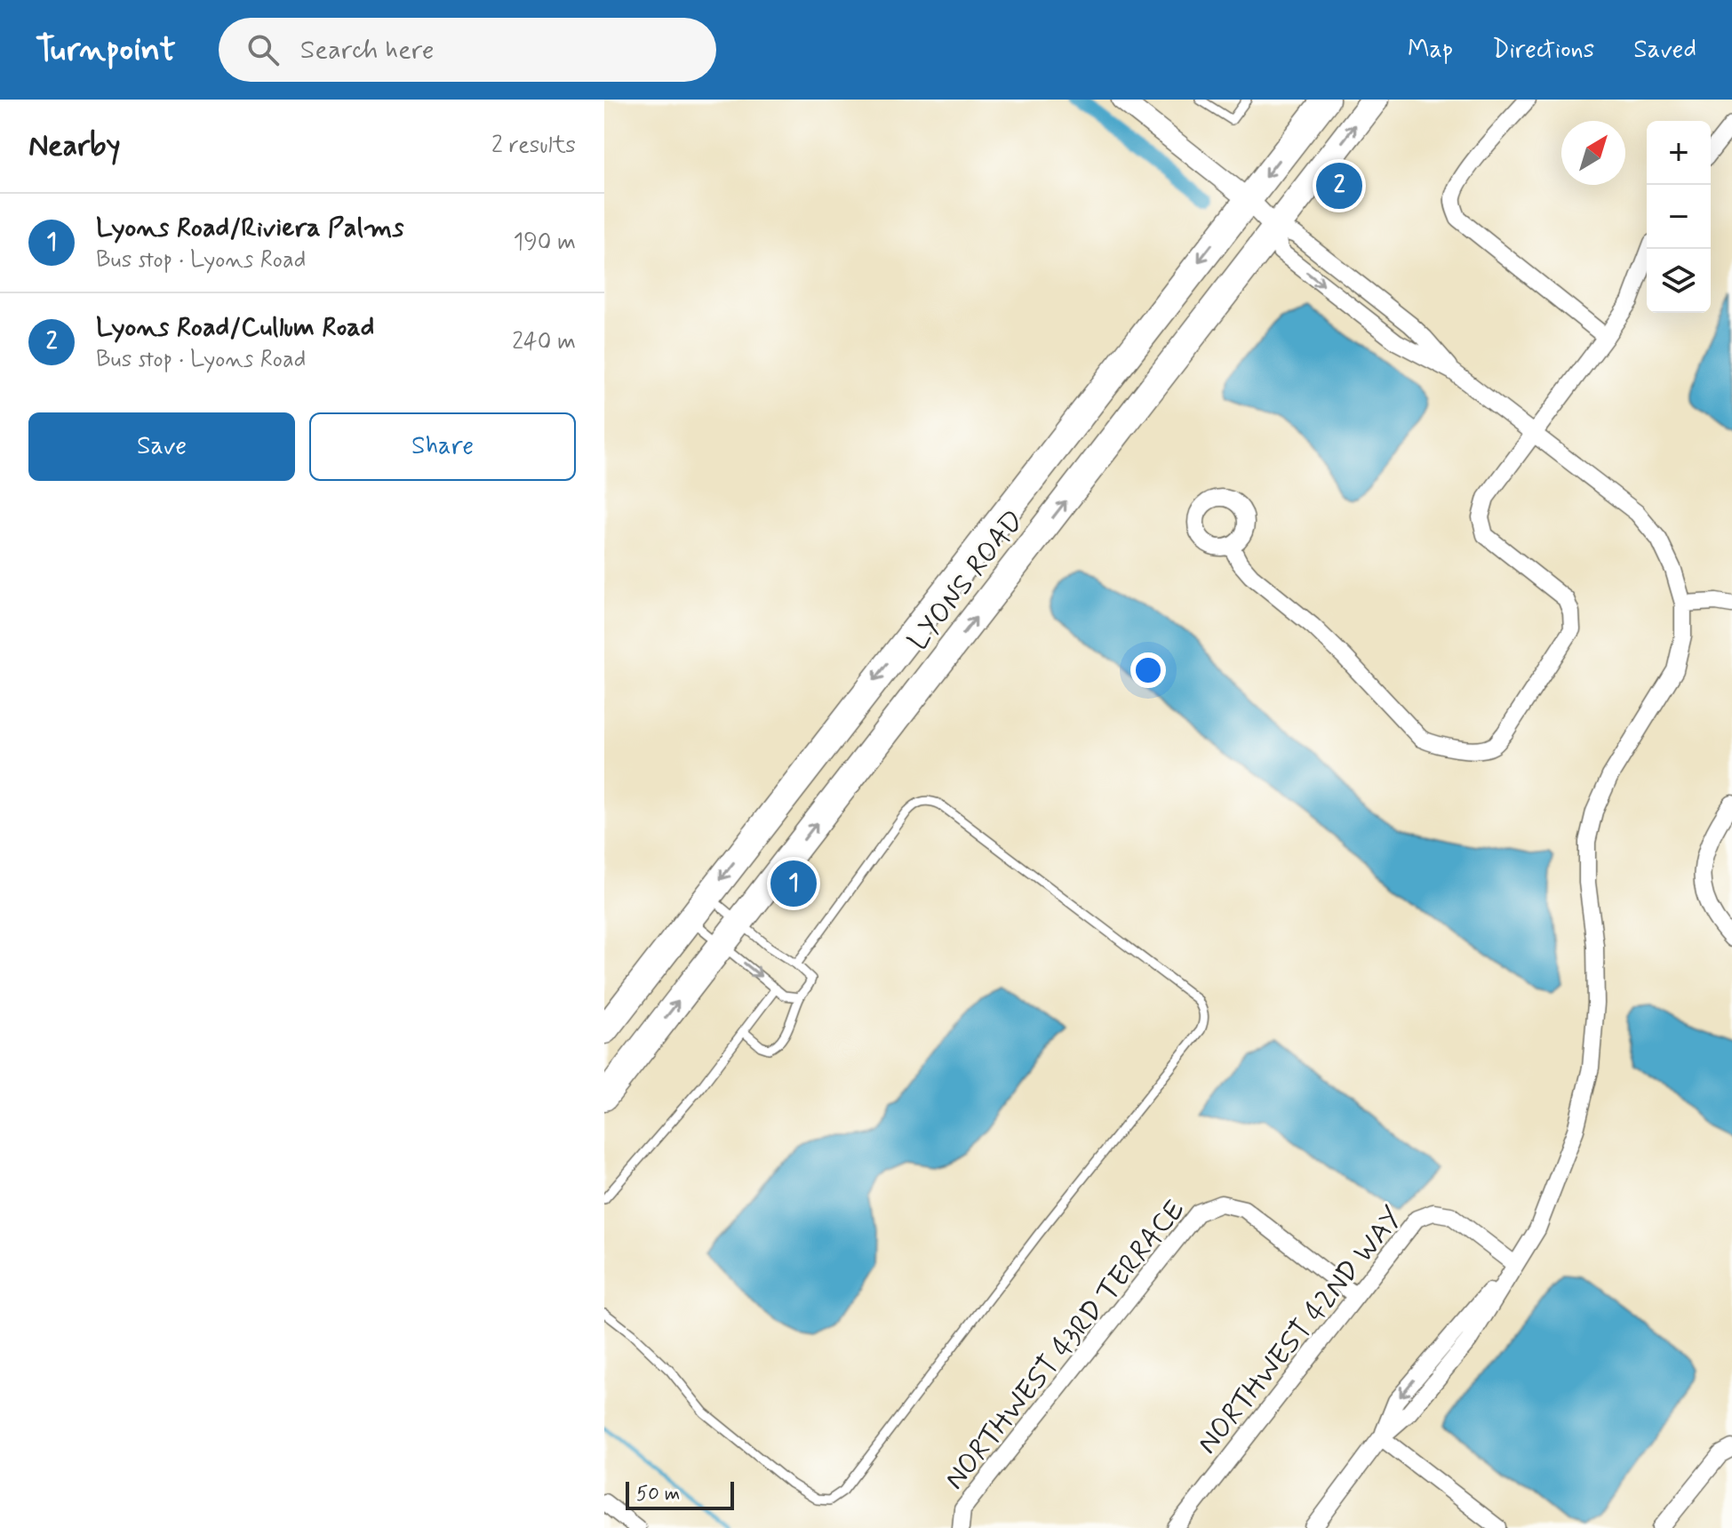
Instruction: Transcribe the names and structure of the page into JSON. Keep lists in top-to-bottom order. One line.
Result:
{"streets":{"main road":["LYONS ROAD"],"street":["NORTHWEST 42ND WAY","NORTHWEST 43RD TERRACE"]},"crossings":[["NORTHWEST 42ND WAY","NORTHWEST 43RD TERRACE"]],"scale_bar":"50 m","north":"top right","page":{"header":"Turnpoint","search":"Search here","nav":["Map","Directions","Saved"],"heading":["Nearby","2 results"],"map_buttons":["+","−"],"pins":["2","1"],"list":[{"mark":"1","name":"Lyons Road/Riviera Palms","note":"Bus stop · Lyons Road","value":"190 m"},{"mark":"2","name":"Lyons Road/Cullum Road","note":"Bus stop · Lyons Road","value":"240 m"}],"buttons":["Save","Share"],"scale":"50 m"}}
